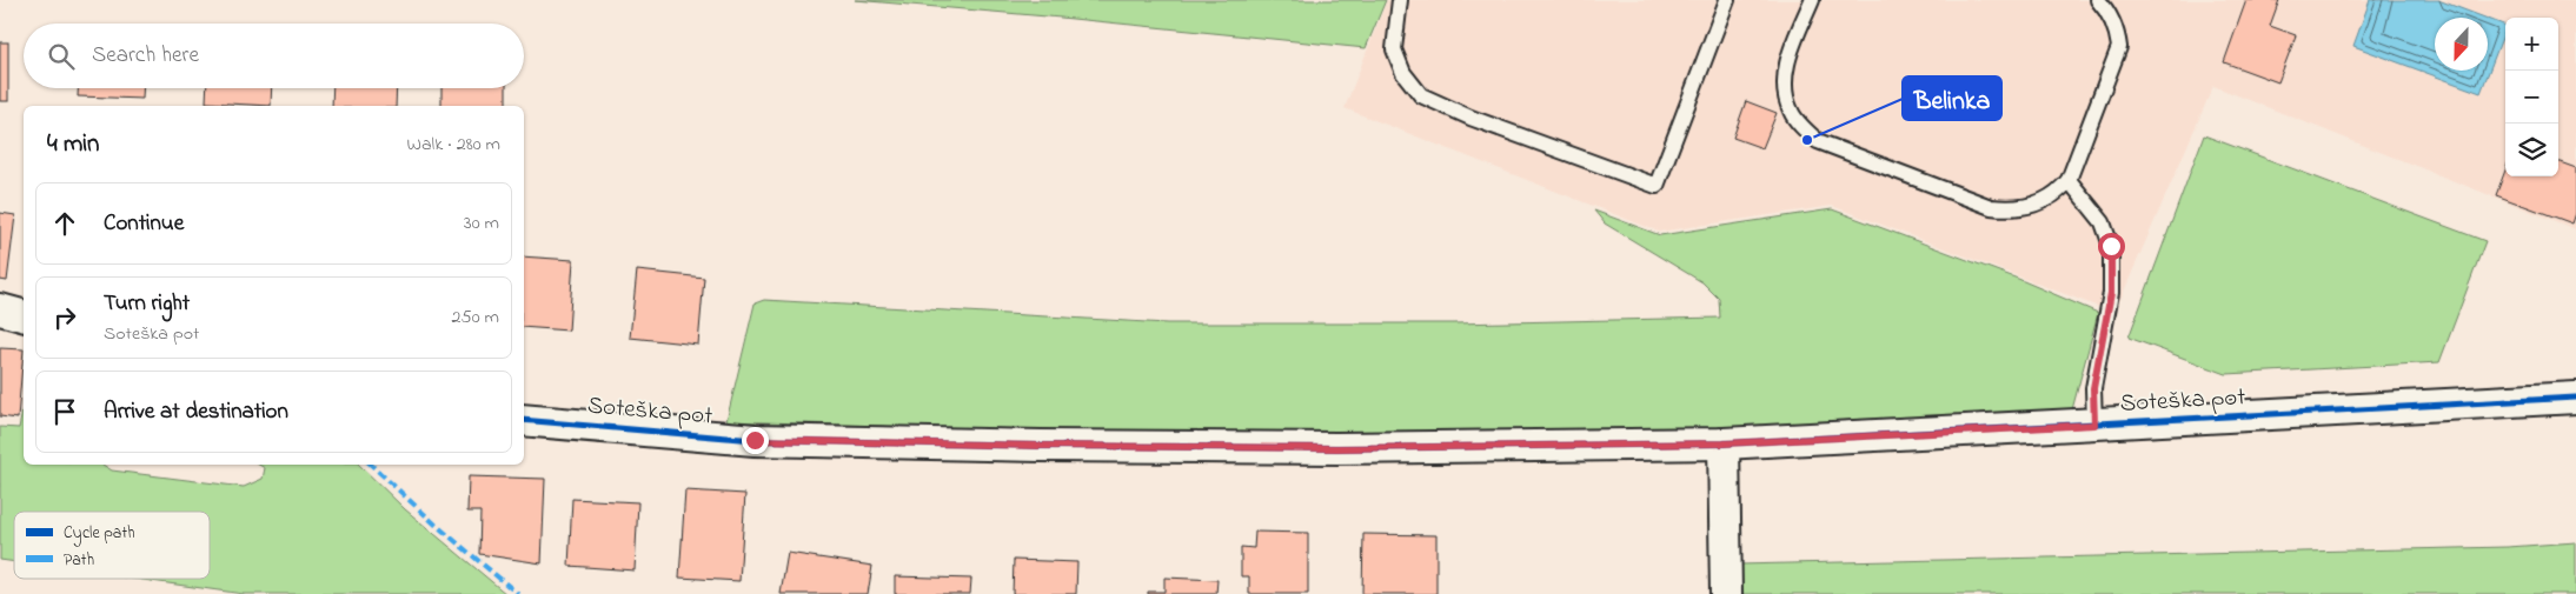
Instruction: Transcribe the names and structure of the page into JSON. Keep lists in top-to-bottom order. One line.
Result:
{"streets":{"street":["Soteška pot"]},"places":["Belinka"],"legend":["Cycle path","Path"],"north":"bottom","page":{"map_buttons":["+","−"],"search":"Search here","heading":["4 min","Walk · 280 m"],"list":[["Continue","30 m"],["Turn right","Soteška pot","250 m"],"Arrive at destination"]}}
